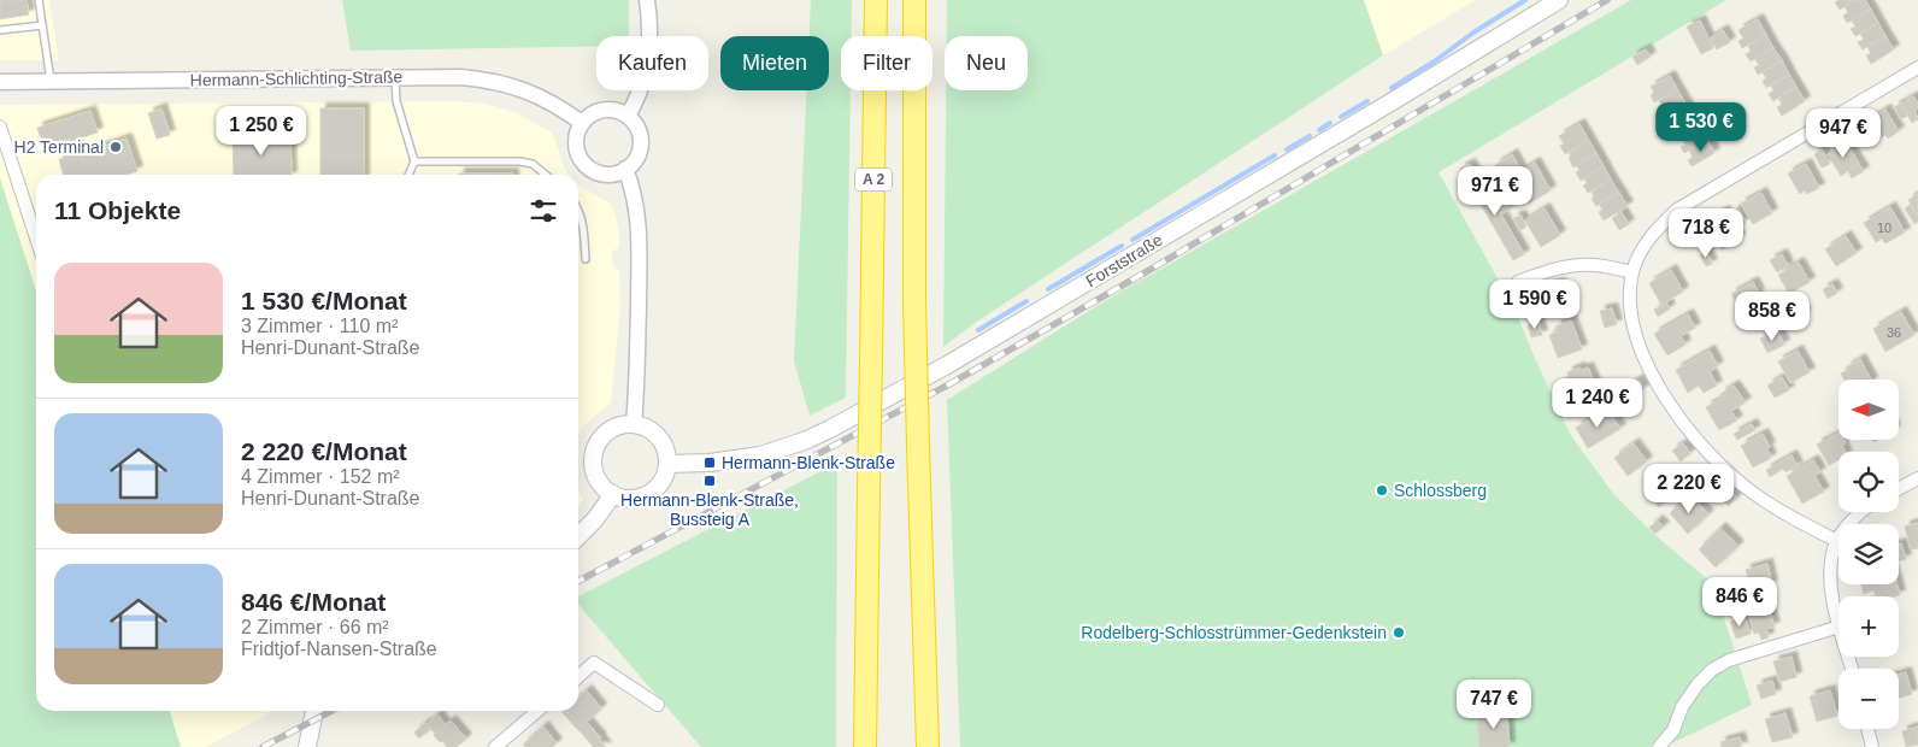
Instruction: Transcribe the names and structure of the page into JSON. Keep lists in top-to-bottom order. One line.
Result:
{"streets":{"highway":["A 2"],"main road":["Forststraße"],"street":["Hermann-Schlichting-Straße"]},"places":{"other":["H2 Terminal","Schlossberg","Rodelberg-Schlosstrümmer-Gedenkstein"],"transit":["Hermann-Blenk-Straße","Hermann-Blenk-Straße, Bussteig A"]},"house_numbers":["10","36"],"north":"left","page":{"chip":["Kaufen","Mieten","Filter","Neu"],"price":["1 530 €","1 250 €","947 €","971 €","718 €","1 590 €","858 €","1 240 €","2 220 €","846 €","747 €"],"heading":"11 Objekte","list":[{"name":"1 530 €/Monat","note":"3 Zimmer · 110 m² · Henri-Dunant-Straße"},{"name":"2 220 €/Monat","note":"4 Zimmer · 152 m² · Henri-Dunant-Straße"},{"name":"846 €/Monat","note":"2 Zimmer · 66 m² · Fridtjof-Nansen-Straße"}],"map_buttons":["+","−"]}}
